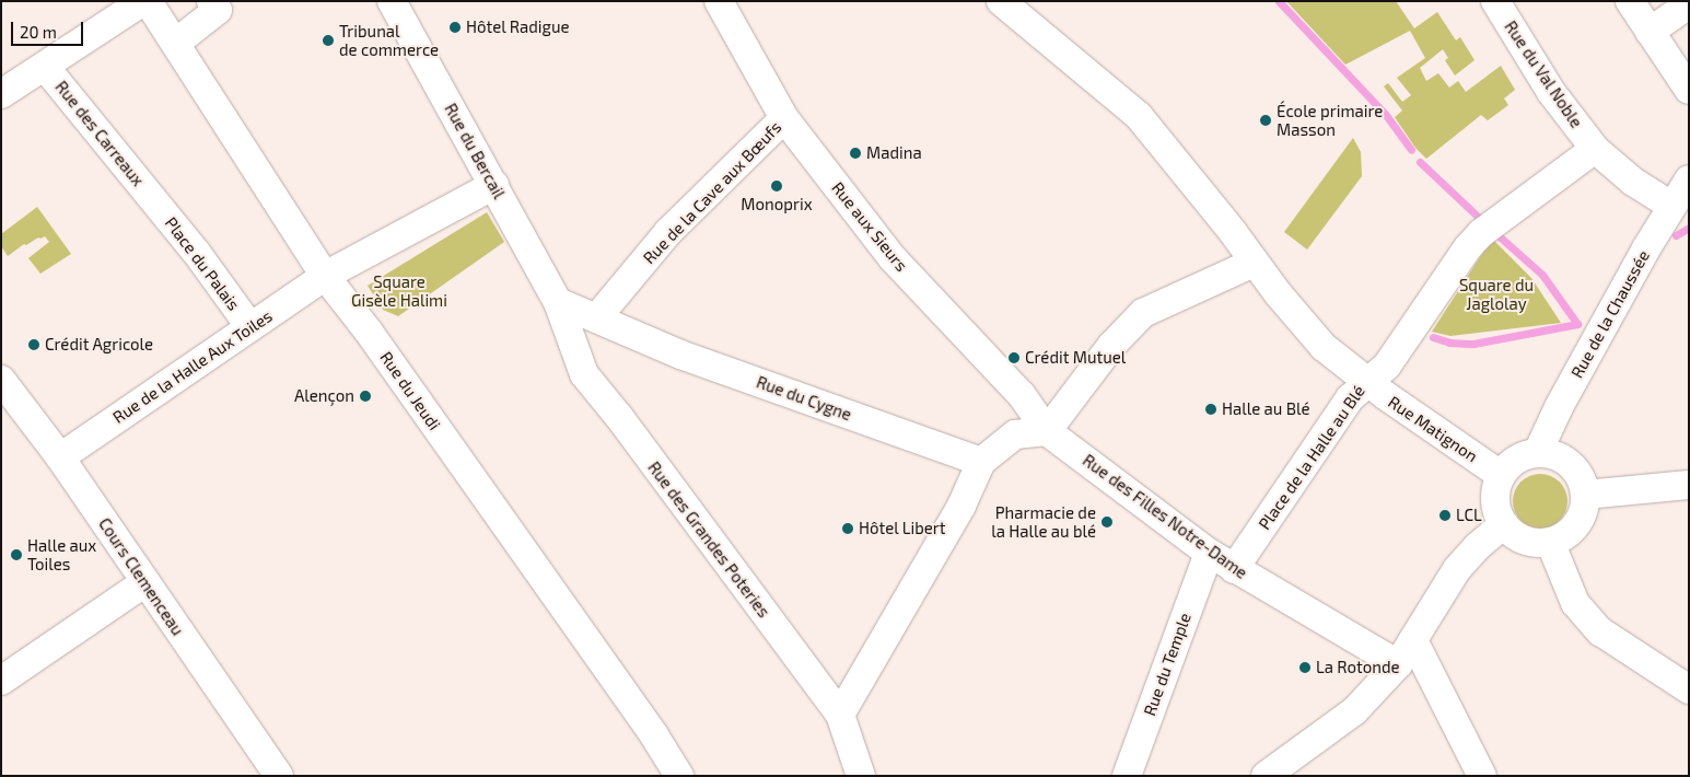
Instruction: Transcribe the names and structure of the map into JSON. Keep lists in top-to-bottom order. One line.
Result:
{"streets":{"street":["Rue du Val Noble","Rue des Carreaux","Rue du Bercail","Rue de la Cave aux Bœufs","Rue aux Sieurs","Place du Palais","Rue de la Chaussée","Rue de la Halle Aux Toiles","Rue du Jeudi","Rue du Cygne","Rue Matignon","Place de la Halle au Blé","Rue des Filles Notre-Dame","Rue des Grandes Poteries","Cours Clemenceau","Rue du Temple"]},"crossings":[["Rue du Val Noble","Rue de la Chaussée"],["Rue des Carreaux","Place du Palais"],["Rue du Bercail","Rue de la Halle Aux Toiles"],["Rue du Bercail","Rue du Cygne"],["Rue du Bercail","Rue des Grandes Poteries"],["Rue de la Cave aux Bœufs","Rue aux Sieurs"],["Rue de la Cave aux Bœufs","Rue du Cygne"],["Rue aux Sieurs","Rue des Filles Notre-Dame"],["Place du Palais","Rue de la Halle Aux Toiles"],["Rue de la Chaussée","Rue Matignon"],["Rue de la Halle Aux Toiles","Rue du Jeudi"],["Rue de la Halle Aux Toiles","Cours Clemenceau"],["Rue du Cygne","Rue des Grandes Poteries"],["Rue Matignon","Place de la Halle au Blé"],["Place de la Halle au Blé","Rue des Filles Notre-Dame"],["Rue des Filles Notre-Dame","Rue du Temple"]],"parks":["Square Gisèle Halimi","Square du Jaglolay"],"places":["Hôtel Radigue","Tribunal de commerce","École primaire Masson","Madina","Monoprix","Crédit Agricole","Crédit Mutuel","Alençon","Halle au Blé","LCL","Pharmacie de la Halle au blé","Hôtel Libert","Halle aux Toiles","La Rotonde"],"scale_bar":"20 m"}
